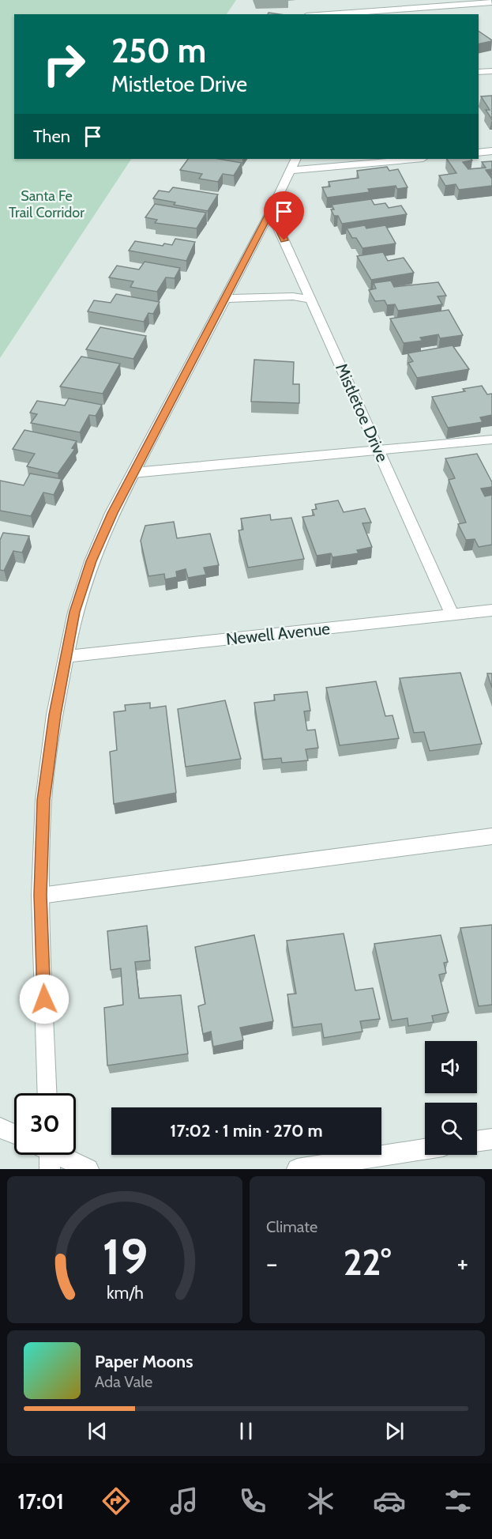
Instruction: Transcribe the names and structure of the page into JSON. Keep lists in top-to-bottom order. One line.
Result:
{"streets":{"street":["Mistletoe Drive","Newell Avenue"]},"crossings":[["Mistletoe Drive","Newell Avenue"]],"parks":["Santa Fe Trail Corridor"],"page":{"turn":["250 m","Mistletoe Drive"],"then":"Then","limit":"30","trip":"17:02 · 1 min · 270 m","tile":"Climate","heat":["−","22°","+"],"song":["Paper Moons","Ada Vale"],"tabs":"17:01","gauge":["19","km/h"]}}
